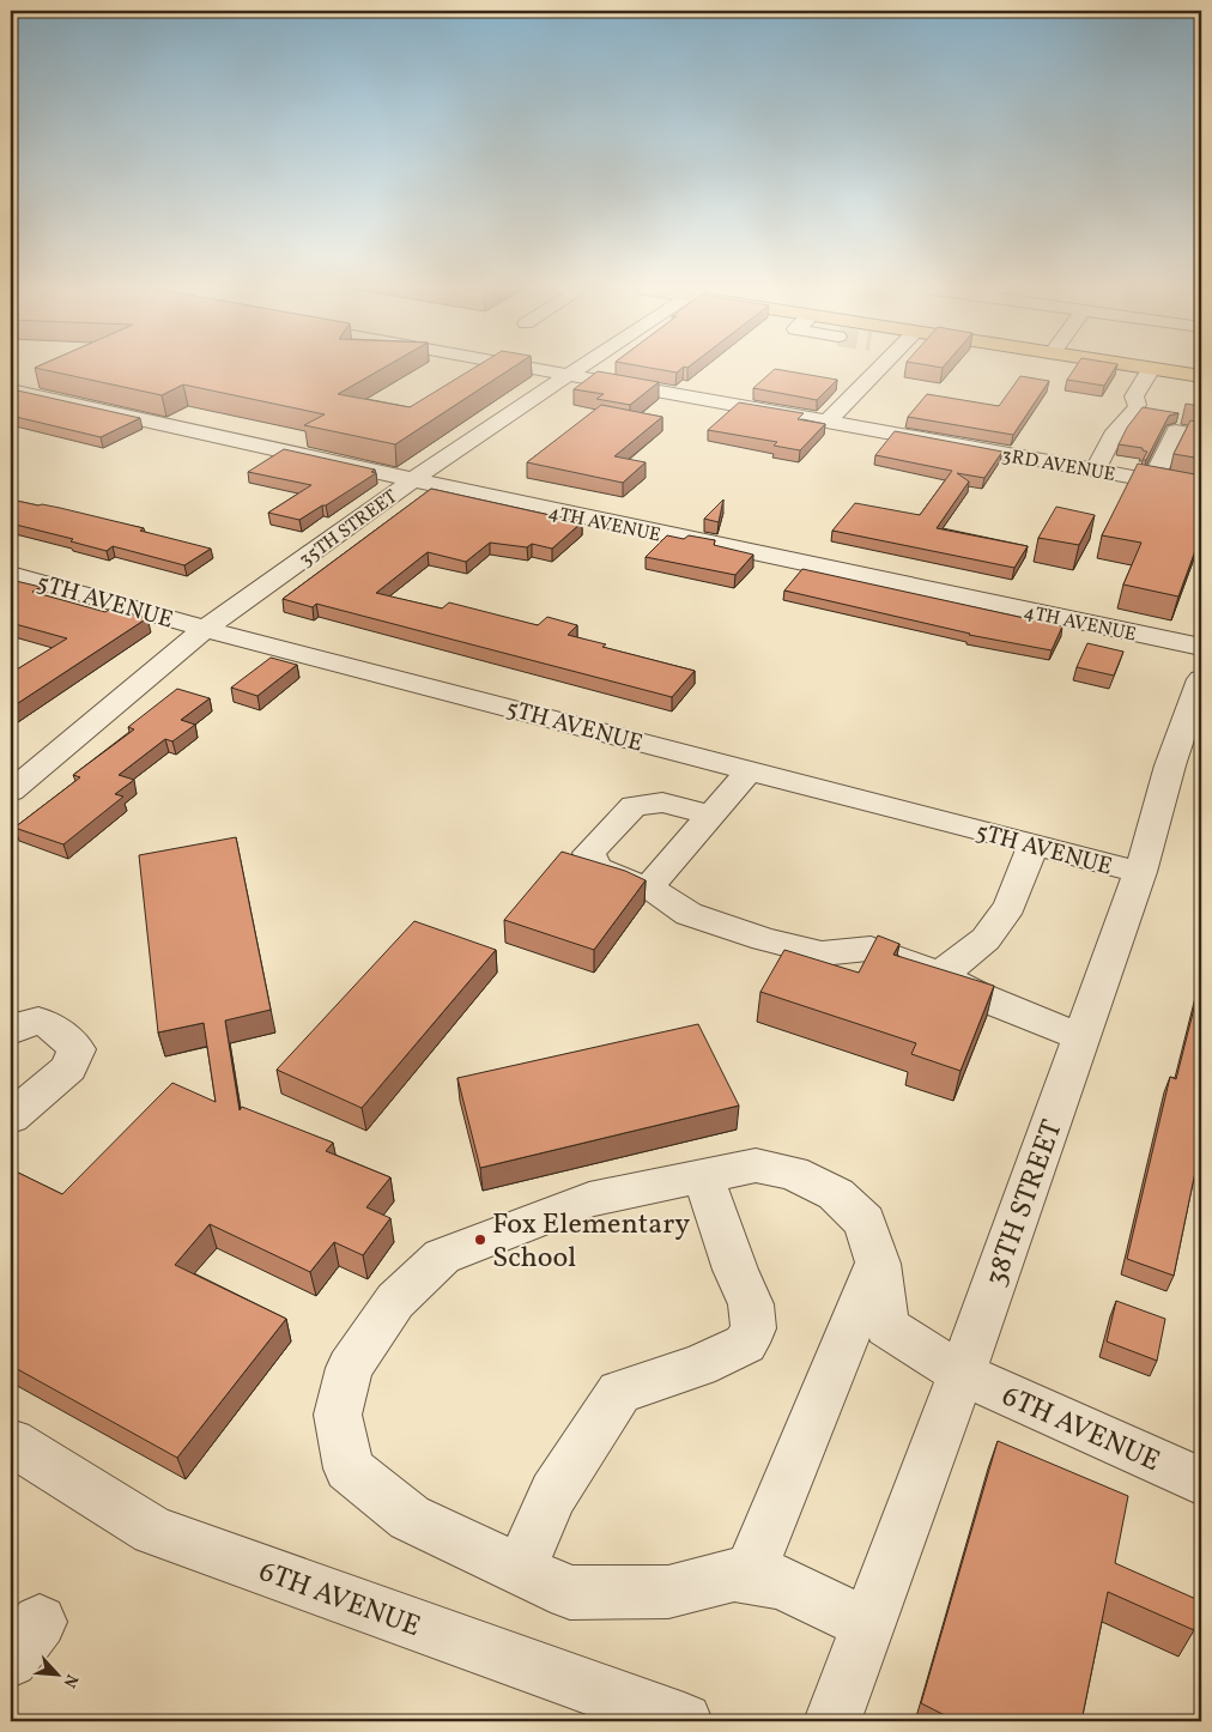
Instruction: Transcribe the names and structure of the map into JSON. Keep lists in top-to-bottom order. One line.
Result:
{"streets":{"street":["3RD AVENUE","4TH AVENUE","35TH STREET","5TH AVENUE","38TH STREET","6TH AVENUE"]},"crossings":[["3RD AVENUE","35TH STREET"],["4TH AVENUE","35TH STREET"],["35TH STREET","5TH AVENUE"],["5TH AVENUE","38TH STREET"],["38TH STREET","6TH AVENUE"]],"places":["Fox Elementary School"],"north":"bottom right"}
